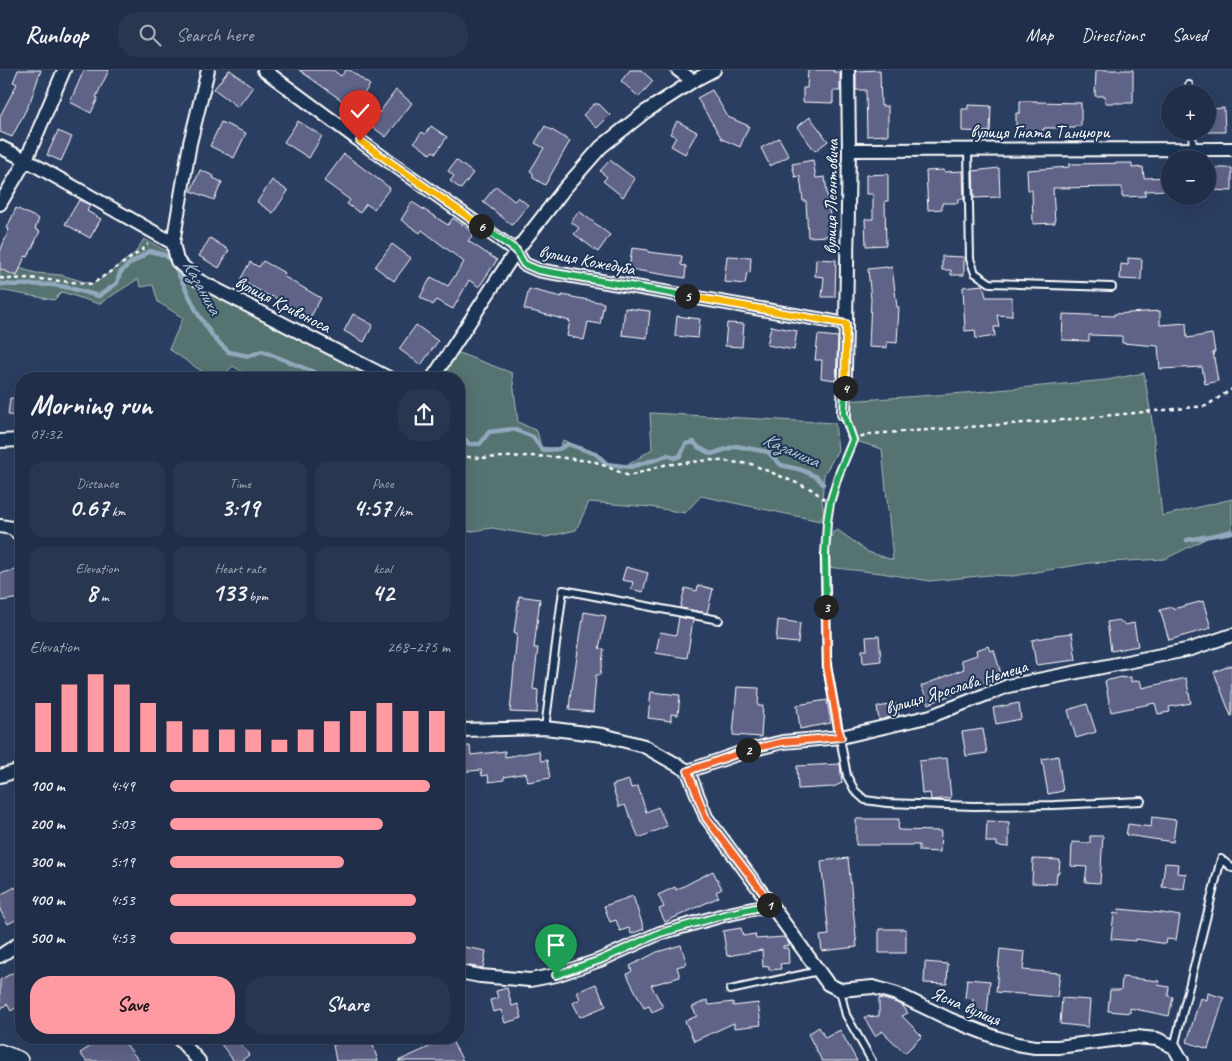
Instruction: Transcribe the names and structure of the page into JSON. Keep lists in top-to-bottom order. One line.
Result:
{"streets":{"street":["вулиця Гната Танцюри","вулиця Леонтовича","вулиця Кожедуба","вулиця Кривоноса","вулиця Ярослава Нємеца","Ясна вулиця"]},"crossings":[["вулиця Гната Танцюри","вулиця Леонтовича"],["вулиця Леонтовича","вулиця Кожедуба"]],"water":["Казаниха"],"page":{"header":"Runloop","search":"Search here","nav":["Map","Directions","Saved"],"map_buttons":["+","−"],"pins":["6","5","4","3","2","1"],"heading":["Morning run","07:32"],"stats":[["Distance","0.67 km"],["Time","3:19"],["Pace","4:57 /km"],["Elevation","8 m"],["Heart rate","133 bpm"],["kcal","42"]],"chart":["Elevation","268–275 m"],"list":[{"name":"100 m","note":"4:49"},{"name":"200 m","note":"5:03"},{"name":"300 m","note":"5:19"},{"name":"400 m","note":"4:53"},{"name":"500 m","note":"4:53"}],"buttons":["Save","Share"]}}
